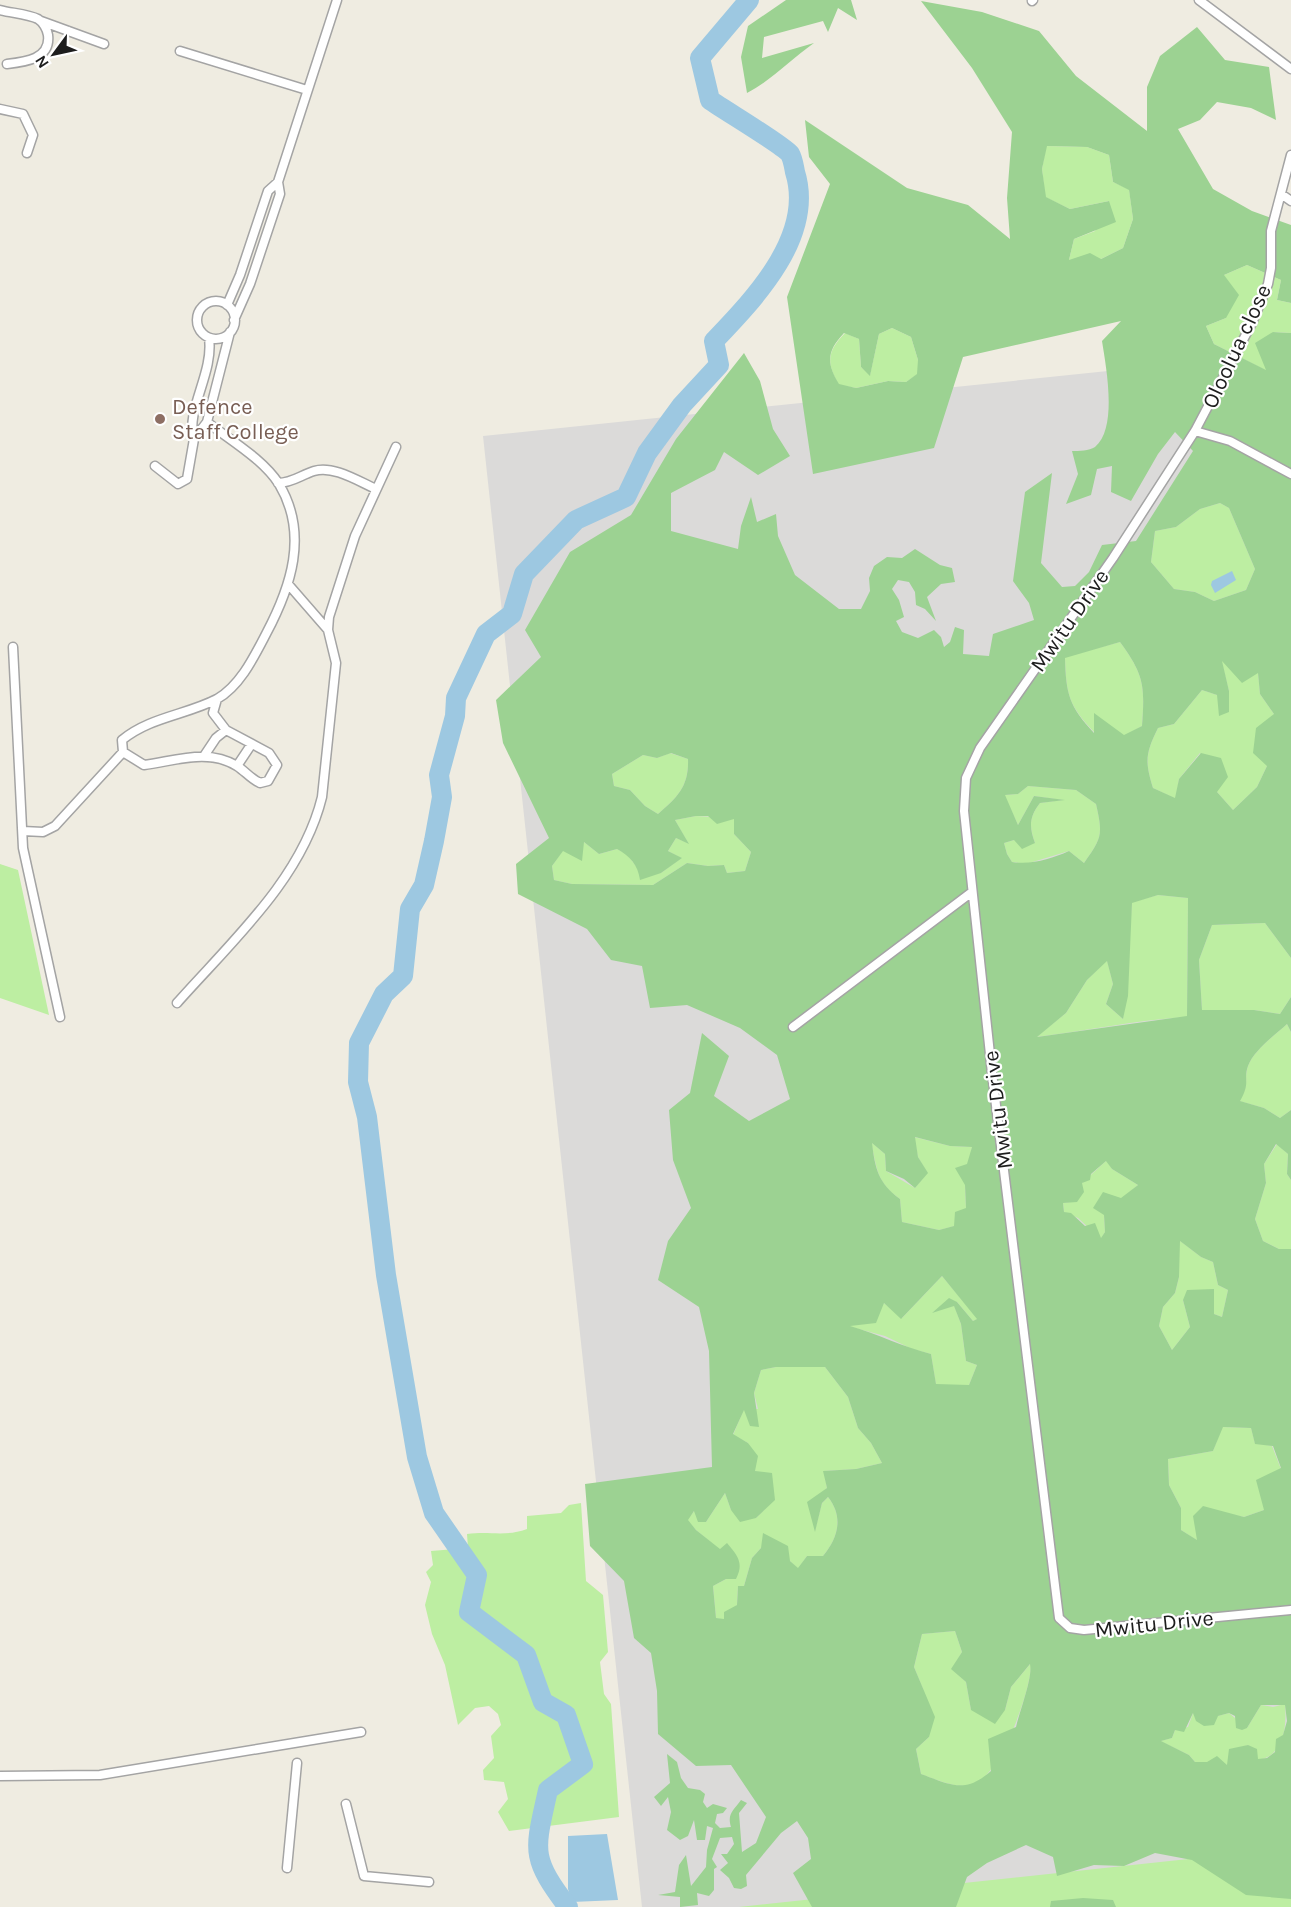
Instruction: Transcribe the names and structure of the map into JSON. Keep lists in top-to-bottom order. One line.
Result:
{"streets":{"street":["Oloolua close","Mwitu Drive"]},"crossings":[["Oloolua close","Mwitu Drive"]],"places":["Defence Staff College"],"north":"bottom left"}
